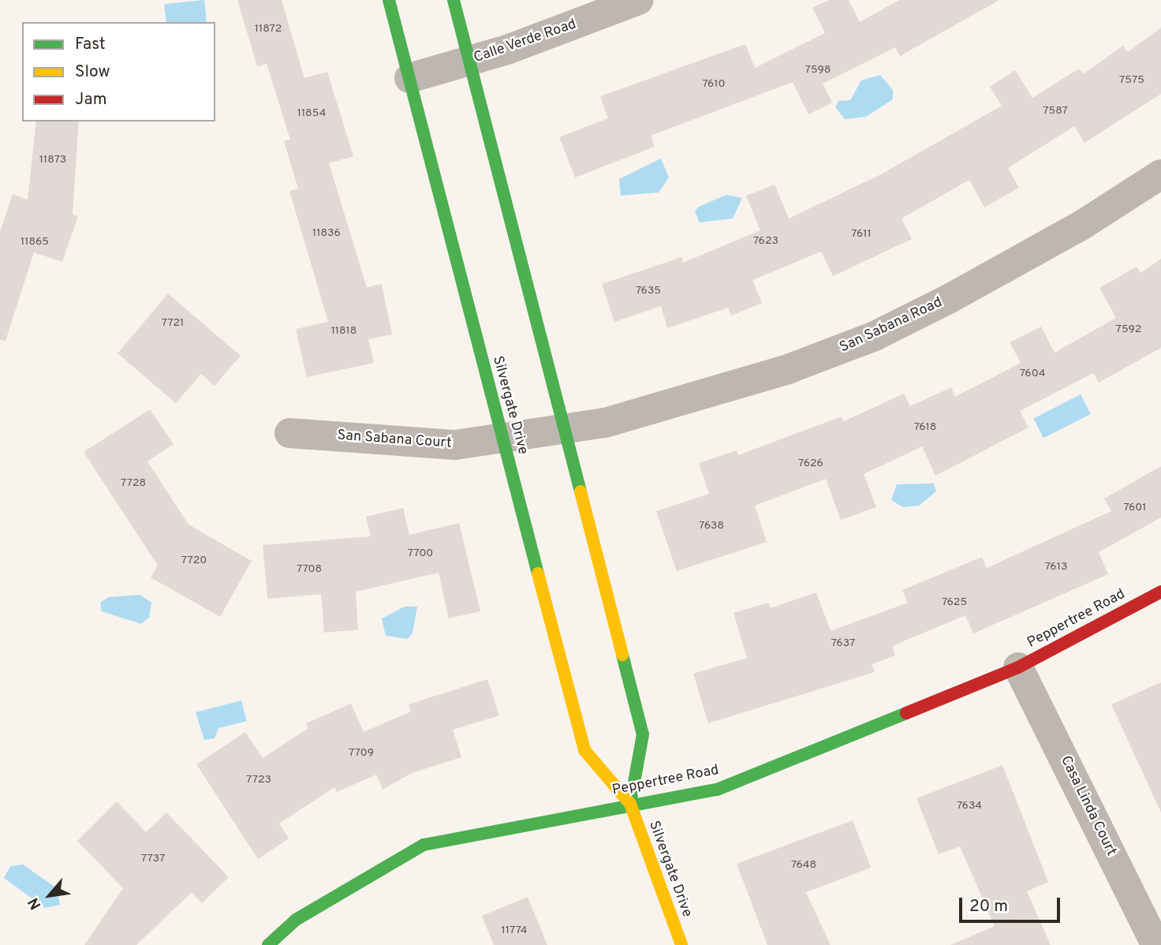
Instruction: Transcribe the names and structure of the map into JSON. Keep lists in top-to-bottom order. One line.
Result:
{"streets":{"street":["Calle Verde Road","San Sabana Road","Silvergate Drive","San Sabana Court","Peppertree Road","Casa Linda Court"]},"crossings":[["Calle Verde Road","Silvergate Drive"],["San Sabana Road","San Sabana Court"],["Silvergate Drive","San Sabana Court"],["Silvergate Drive","Peppertree Road"],["Peppertree Road","Casa Linda Court"]],"house_numbers":["11872","7598","7575","7610","7587","11854","11873","11836","7611","7623","11865","7635","7721","7592","11818","7604","7618","7626","7728","7601","7638","7700","7720","7613","7708","7625","7637","7709","7723","7634","7737","7648","11774"],"legend":["Fast","Slow","Jam"],"scale_bar":"20 m","north":"bottom left"}
